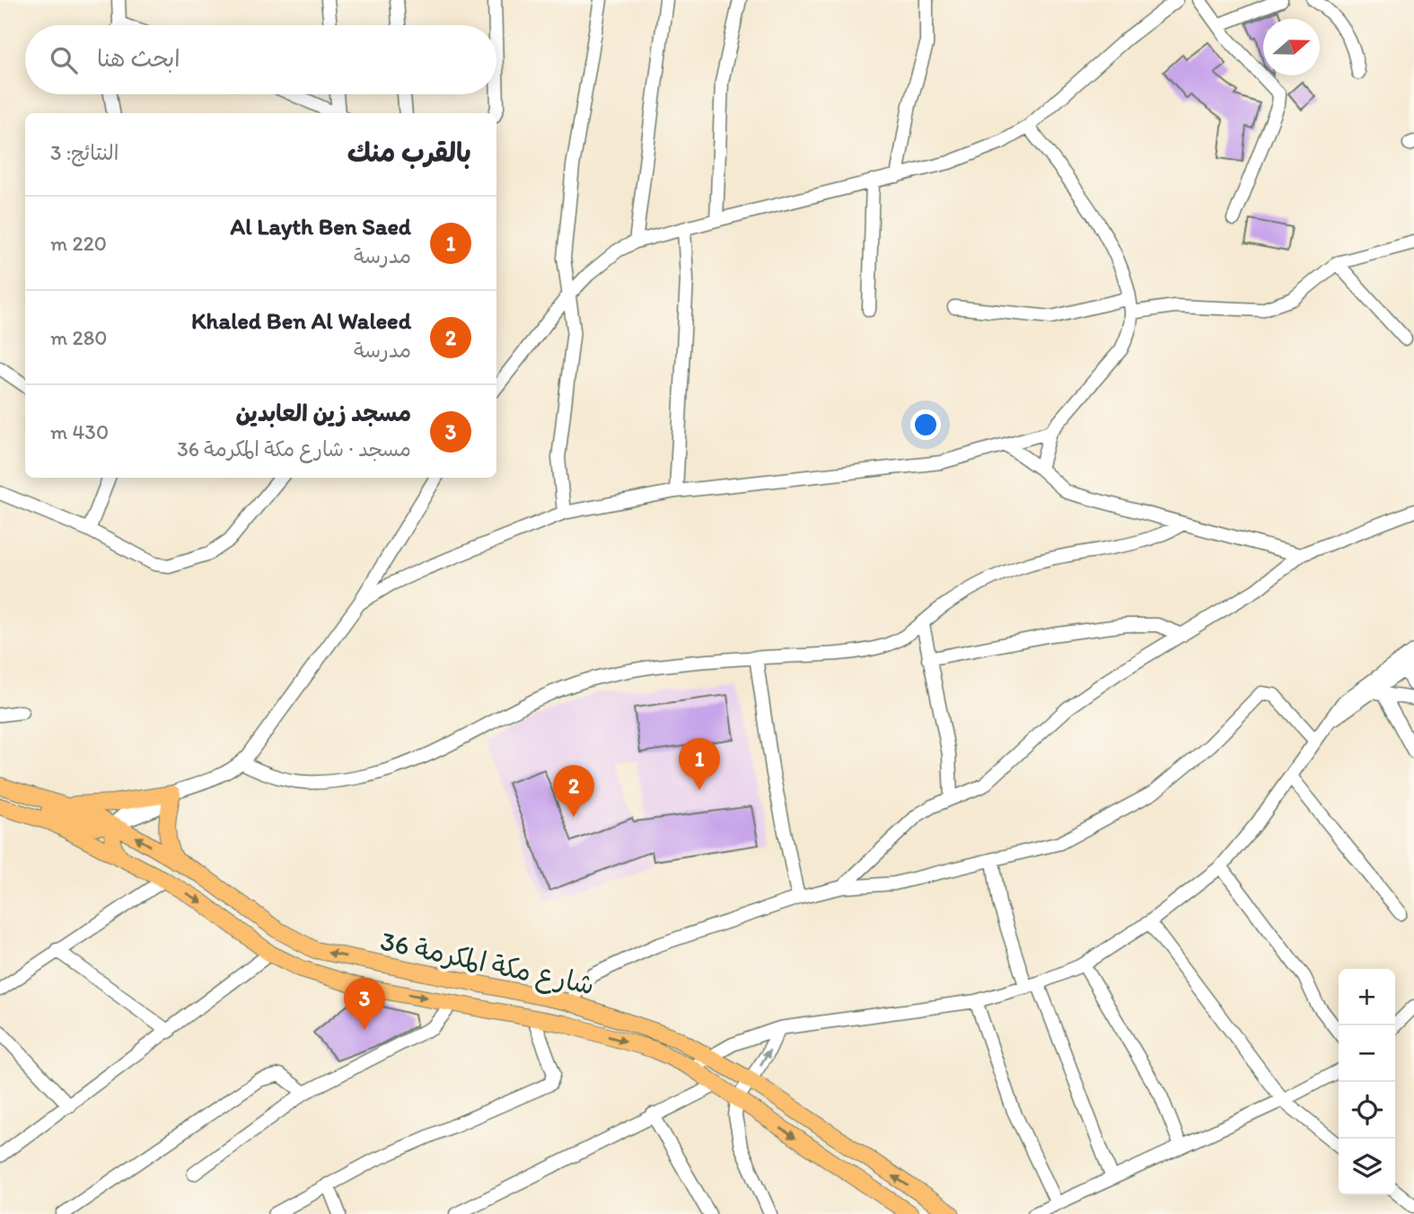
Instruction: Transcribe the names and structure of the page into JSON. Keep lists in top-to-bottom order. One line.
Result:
{"streets":{"main road":["شارع مكة المكرمة 36"]},"north":"right","page":{"search":"ابحث هنا","heading":["بالقرب منك","النتائج: 3"],"list":[{"mark":"1","name":"Al Layth Ben Saed","note":"مدرسة","value":"220 m"},{"mark":"2","name":"Khaled Ben Al Waleed","note":"مدرسة","value":"280 m"},{"mark":"3","name":"مسجد زين العابدين","note":"مسجد · شارع مكة المكرمة 36","value":"430 m"}],"pins":["1","2","3"],"map_buttons":["+","−"]}}
